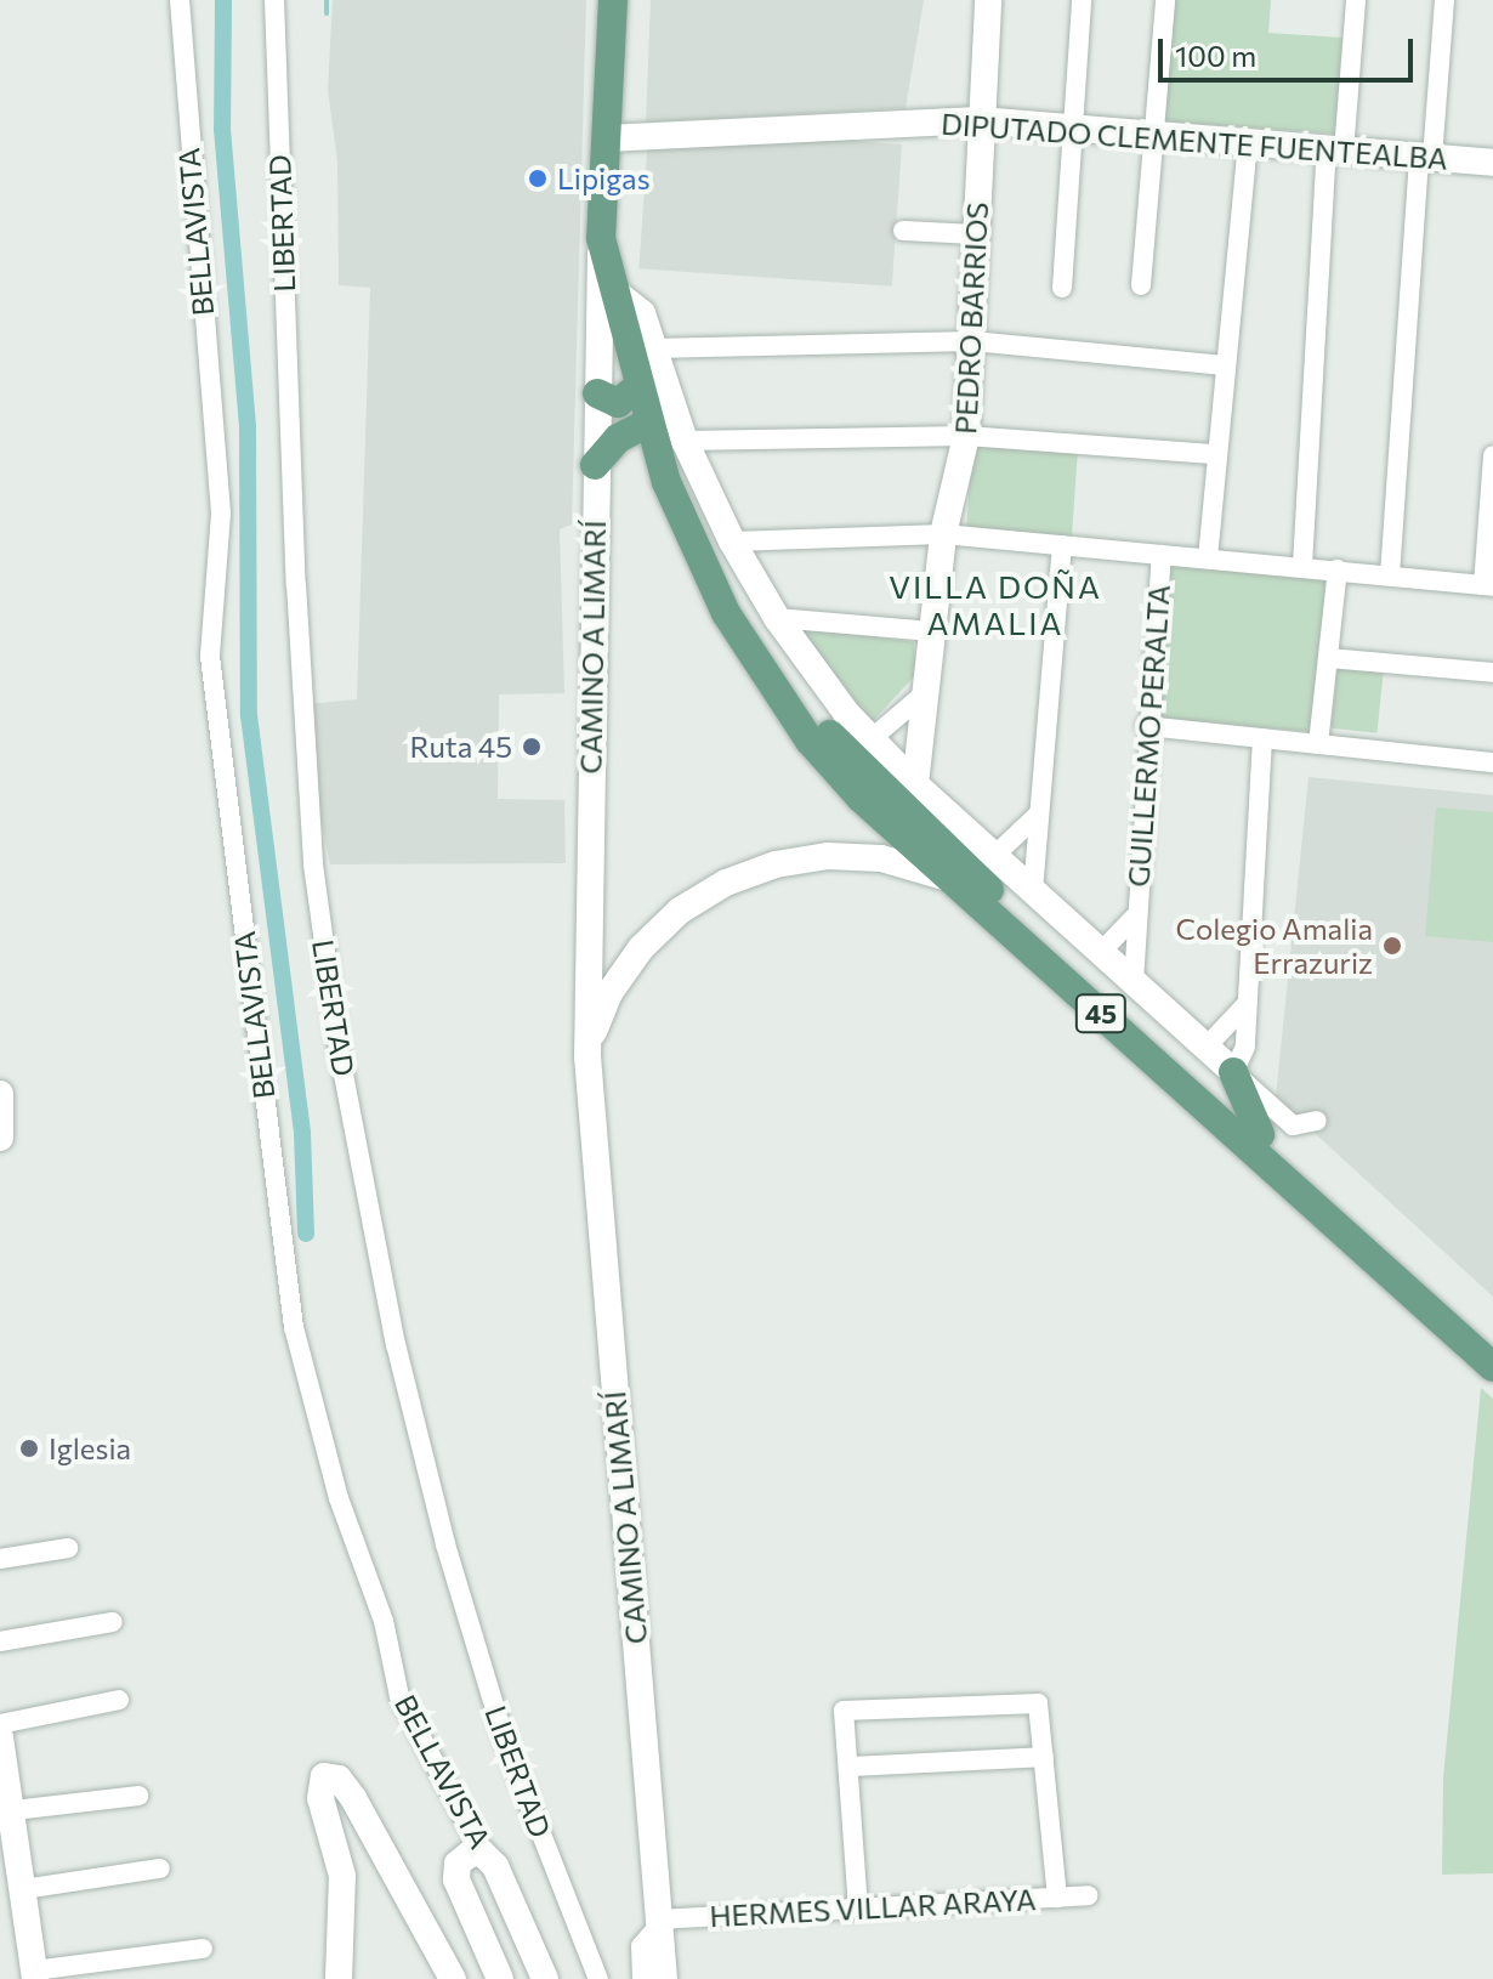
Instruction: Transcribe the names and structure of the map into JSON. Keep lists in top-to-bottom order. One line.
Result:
{"streets":{"main road":["45"],"street":["DIPUTADO CLEMENTE FUENTEALBA","LIBERTAD","BELLAVISTA","PEDRO BARRIOS","CAMINO A LIMARÍ","GUILLERMO PERALTA","HERMES VILLAR ARAYA"]},"crossings":[["DIPUTADO CLEMENTE FUENTEALBA","PEDRO BARRIOS"],["CAMINO A LIMARÍ","45"],["CAMINO A LIMARÍ","HERMES VILLAR ARAYA"]],"districts":["VILLA DOÑA AMALIA"],"places":["Lipigas","Ruta 45","Colegio Amalia Errazuriz","Iglesia"],"scale_bar":"100 m"}
